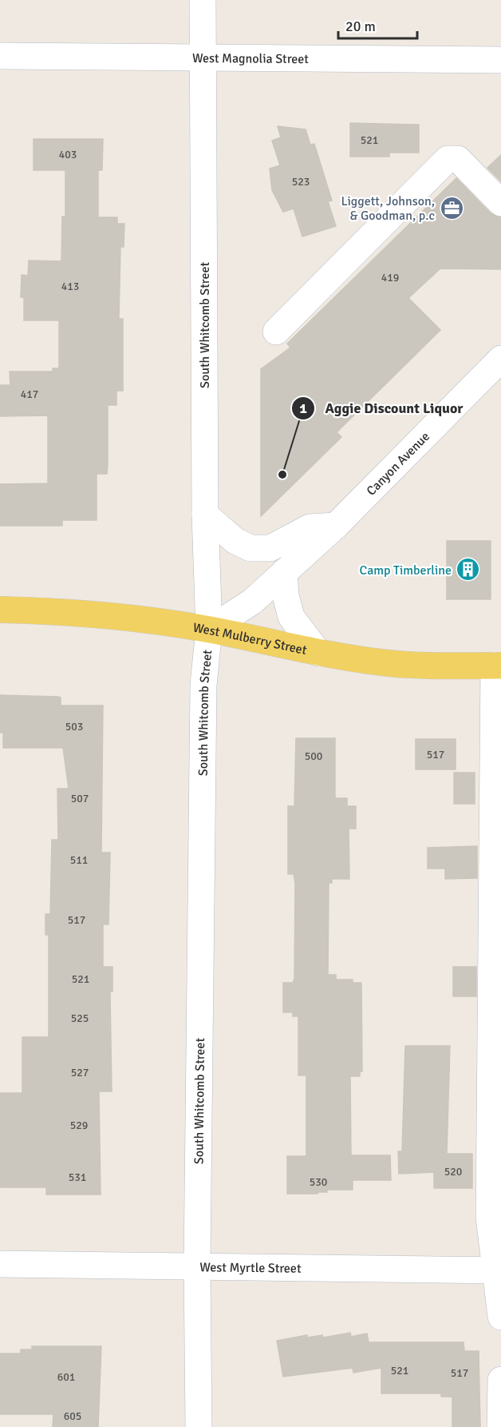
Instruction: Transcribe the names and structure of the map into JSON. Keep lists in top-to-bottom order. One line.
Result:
{"streets":{"main road":["West Mulberry Street"],"street":["West Magnolia Street","South Whitcomb Street","Canyon Avenue","West Myrtle Street"]},"crossings":[["West Magnolia Street","South Whitcomb Street"],["South Whitcomb Street","Canyon Avenue"],["South Whitcomb Street","West Mulberry Street"],["South Whitcomb Street","West Myrtle Street"],["Canyon Avenue","West Mulberry Street"]],"places":{"office":["Liggett, Johnson, & Goodman, p.c"],"other":["Aggie Discount Liquor"],"building":["Camp Timberline"]},"house_numbers":["521","403","523","419","413","417","503","517","500","507","511","517","521","525","527","529","520","531","530","521","517","601","605"],"scale_bar":"20 m"}
